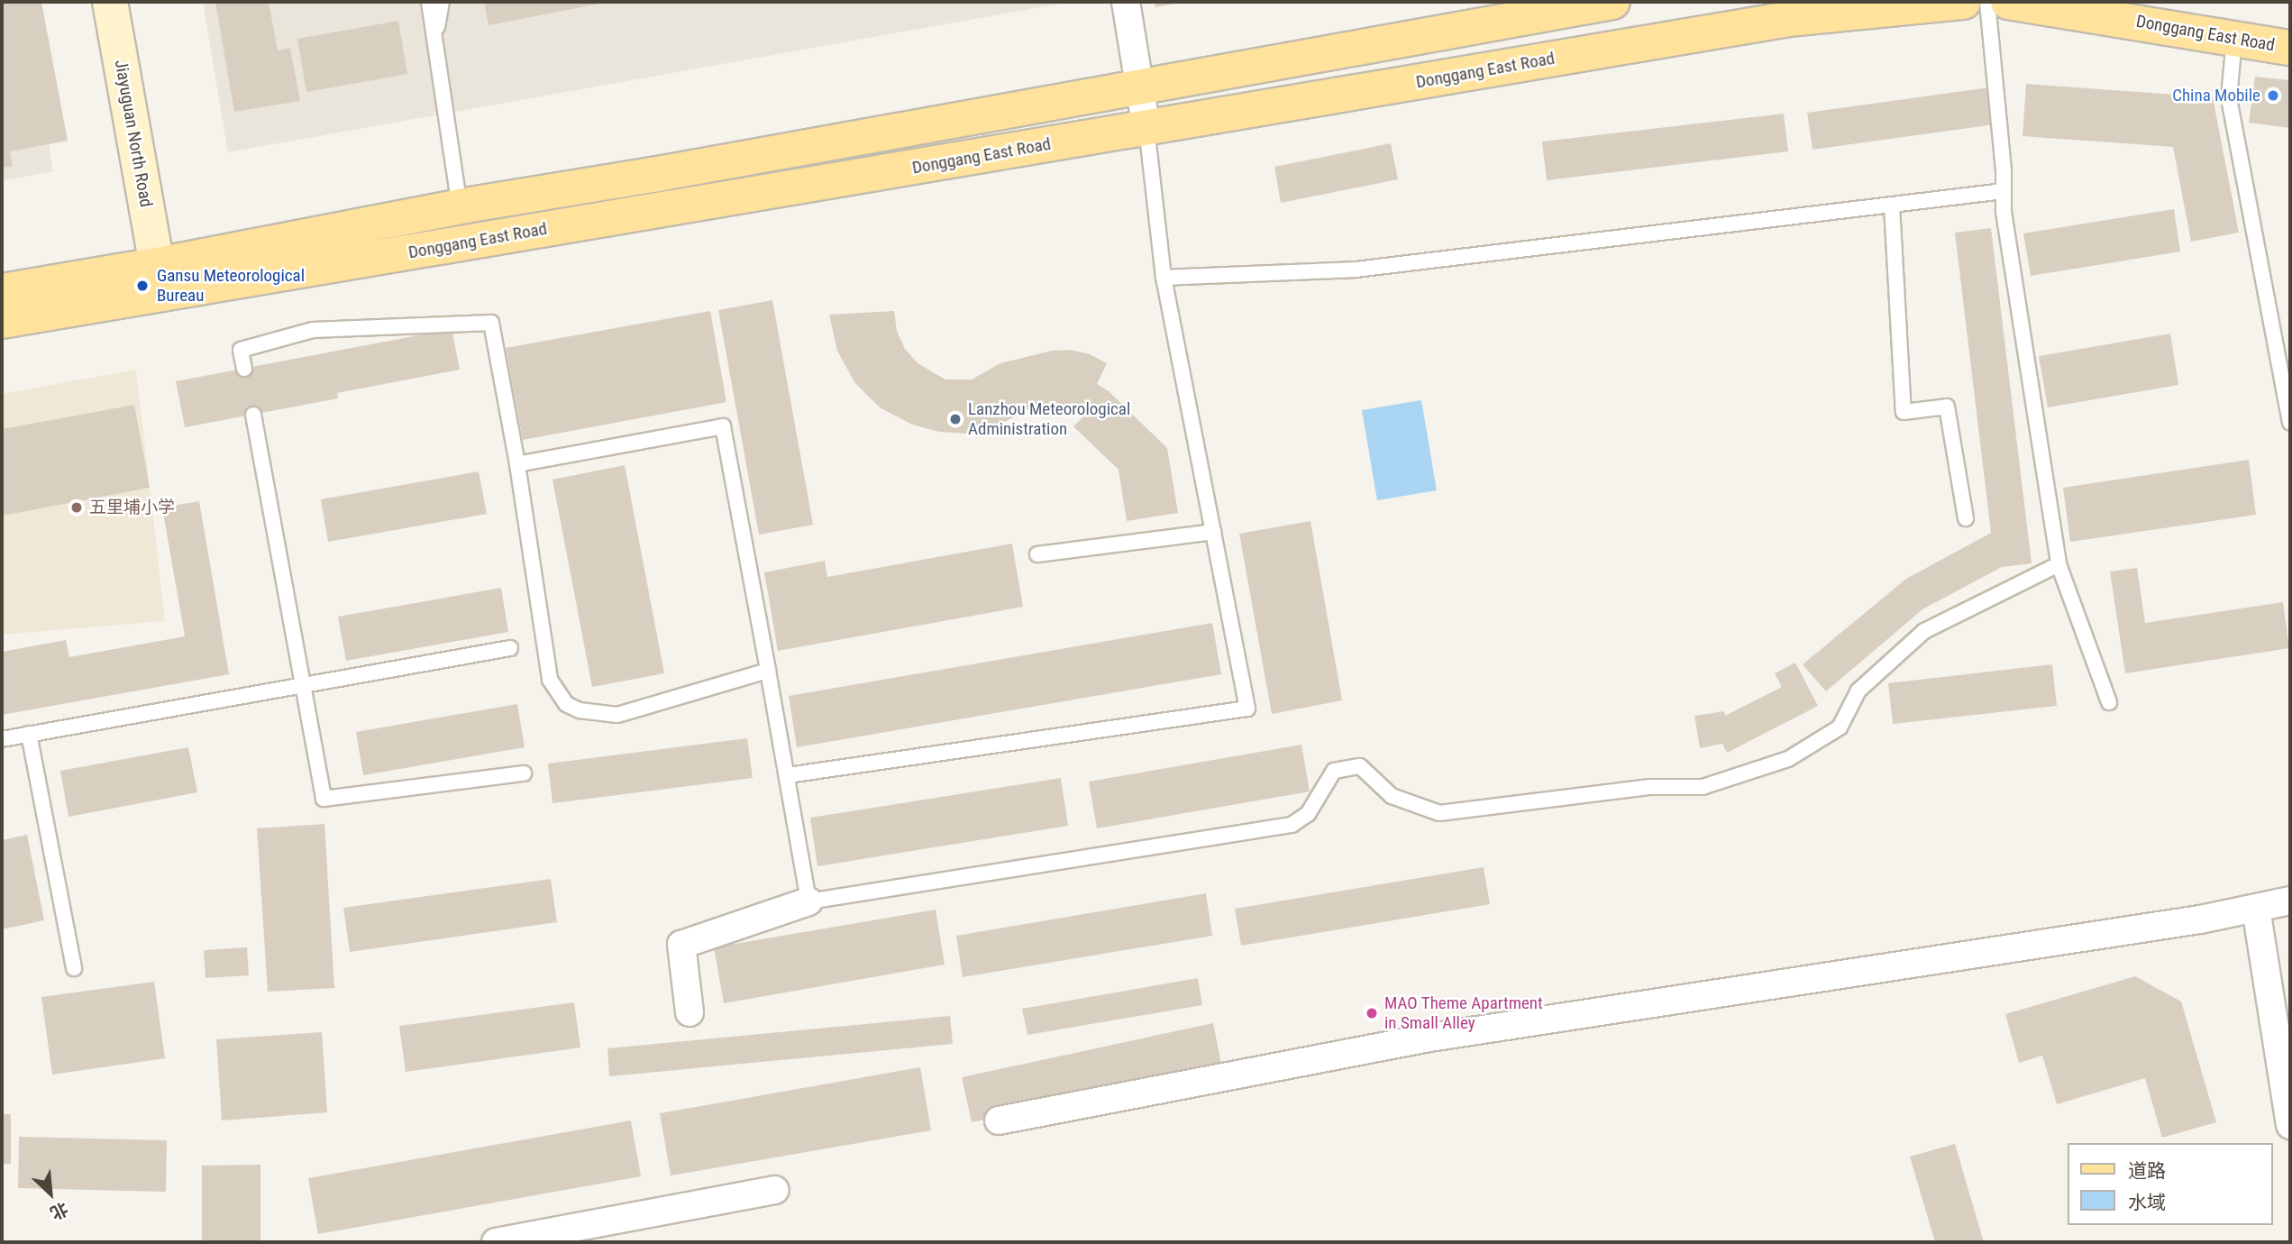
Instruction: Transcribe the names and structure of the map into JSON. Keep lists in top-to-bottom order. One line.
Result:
{"streets":{"main road":["Donggang East Road","Jiayuguan North Road"]},"crossings":[["Donggang East Road","Jiayuguan North Road"]],"places":["China Mobile","Gansu Meteorological Bureau","Lanzhou Meteorological Administration","五里埔小学","MAO Theme Apartment in Small Alley"],"legend":["道路","水域"],"north":"bottom right"}
